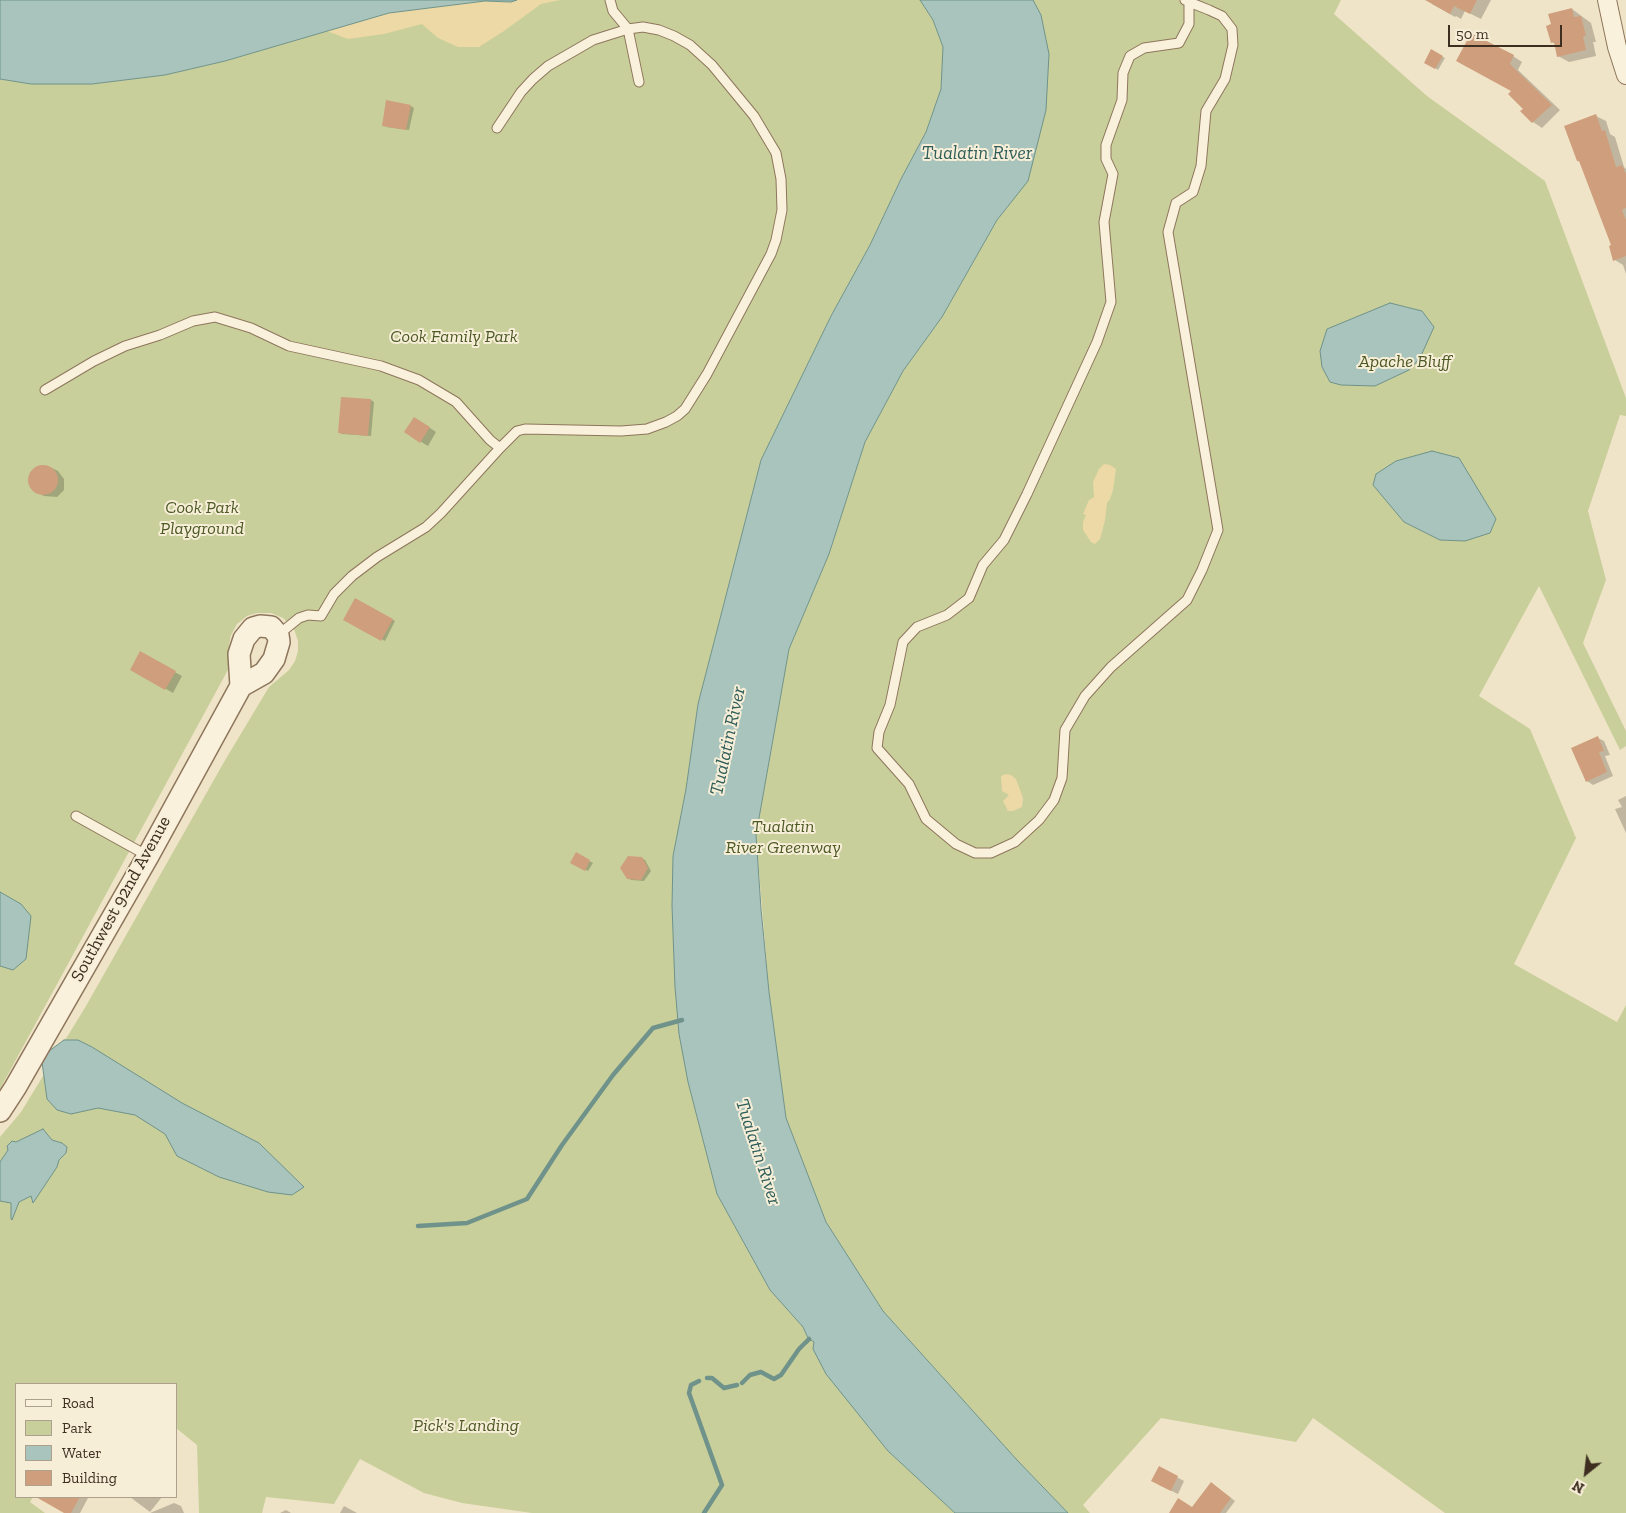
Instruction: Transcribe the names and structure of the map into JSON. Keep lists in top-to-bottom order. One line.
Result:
{"streets":{"street":["Southwest 92nd Avenue"]},"water":["Tualatin River"],"parks":["Cook Family Park","Apache Bluff","Cook Park Playground","Tualatin River Greenway","Pick's Landing"],"legend":["Road","Park","Water","Building"],"scale_bar":"50 m","north":"bottom left"}
